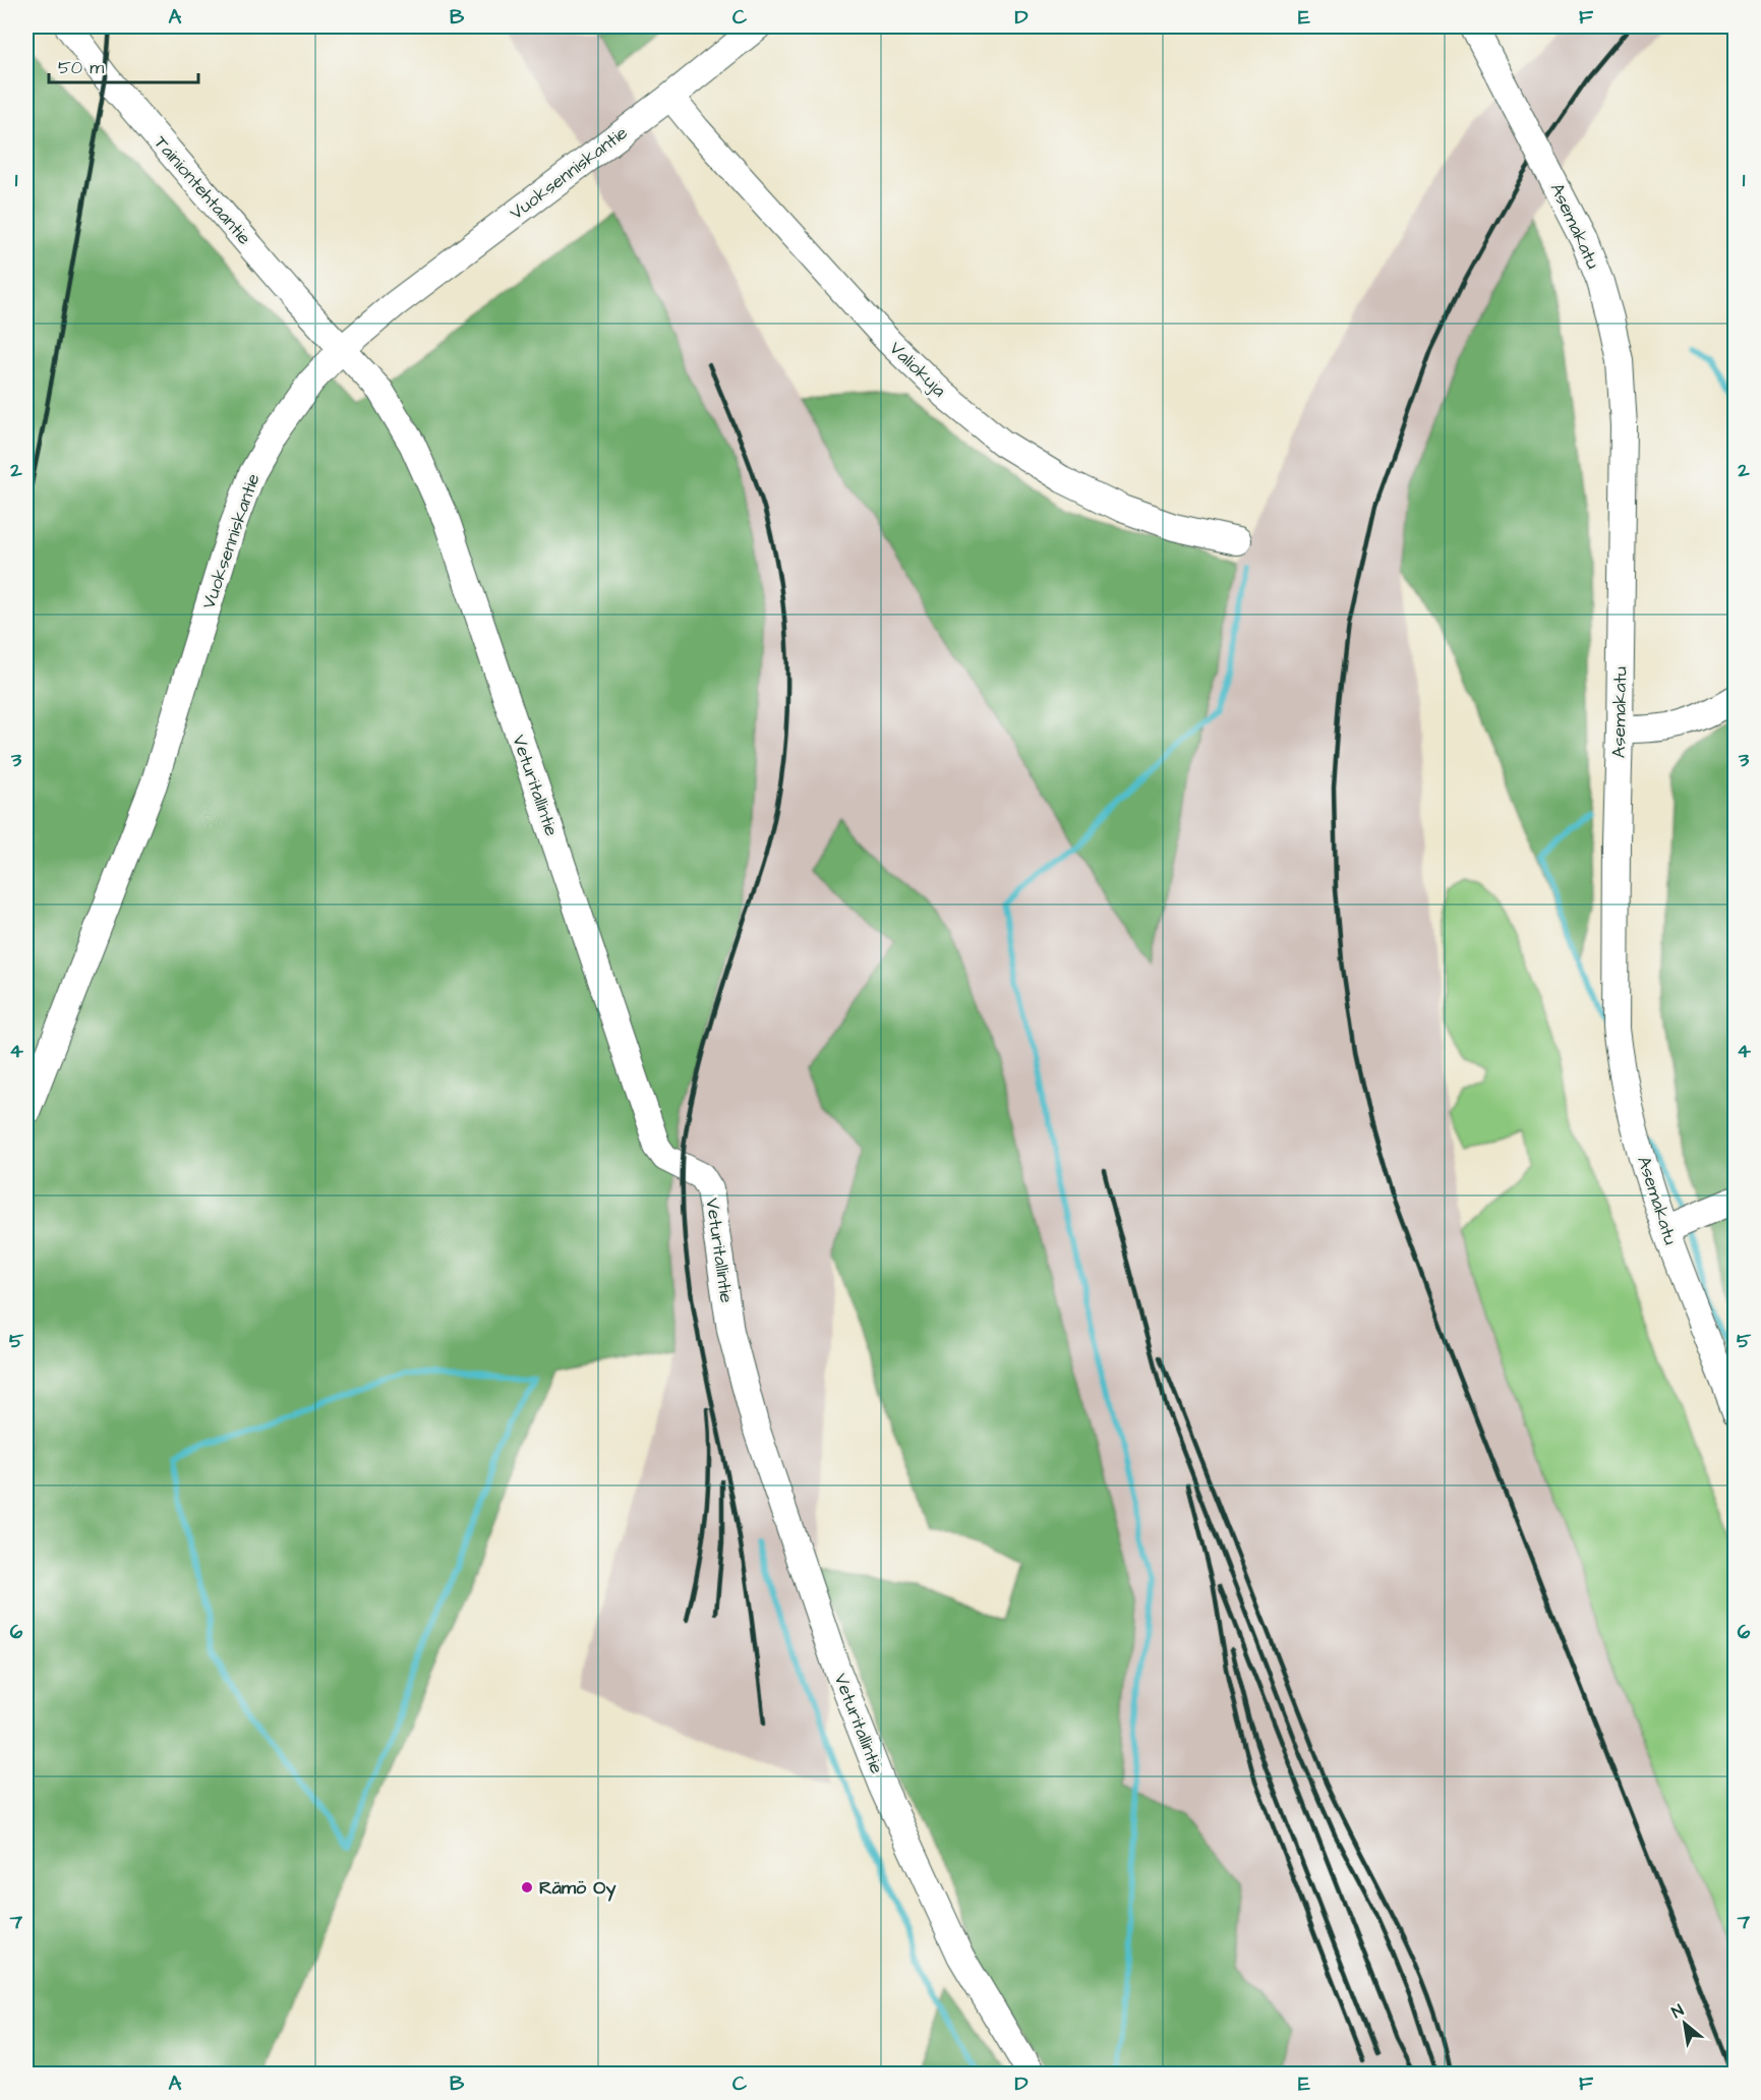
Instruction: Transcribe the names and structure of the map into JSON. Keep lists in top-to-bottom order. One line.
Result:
{"streets":{"street":["Vuoksenniskantie","Tainiontehtaantie","Asemakatu","Valiokuja","Veturitallintie"]},"crossings":[["Vuoksenniskantie","Tainiontehtaantie"],["Vuoksenniskantie","Valiokuja"],["Vuoksenniskantie","Veturitallintie"],["Tainiontehtaantie","Veturitallintie"]],"places":["Rämö Oy"],"scale_bar":"50 m","north":"top left","grid":{"columns":["A","B","C","D","E","F"],"rows":["1","2","3","4","5","6","7"]}}
